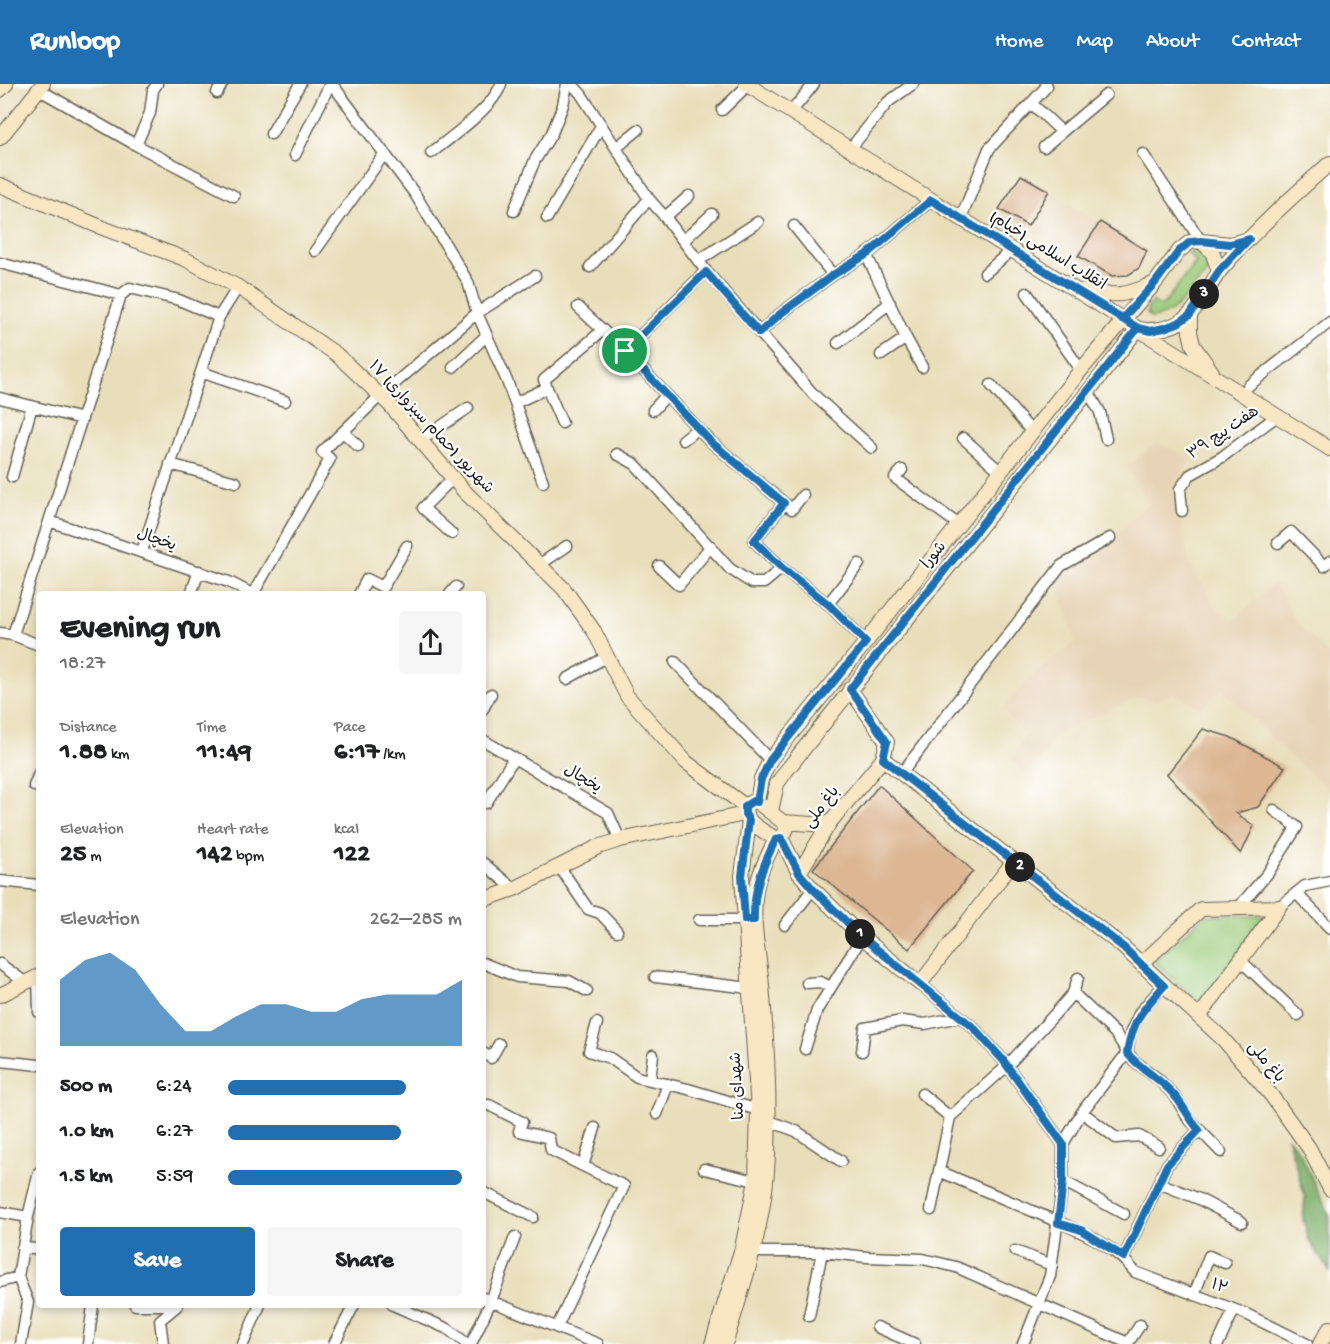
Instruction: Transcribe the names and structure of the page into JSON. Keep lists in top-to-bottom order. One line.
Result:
{"streets":{"street":["انقلاب اسلامی (خیام)","۱۷ شهریور (حمام سبزواری)","هفت پیچ ۳۹","یخچال","شورا","باغ ملی","شهدای منا","۱۲"]},"crossings":[["انقلاب اسلامی (خیام)","هفت پیچ ۳۹"],["انقلاب اسلامی (خیام)","شورا"],["۱۷ شهریور (حمام سبزواری)","شورا"],["۱۷ شهریور (حمام سبزواری)","شهدای منا"],["شورا","شهدای منا"]],"page":{"header":"Runloop","nav":["Home","Map","About","Contact"],"pins":["3","2","1"],"heading":["Evening run","18:27"],"stats":[["Distance","1.88 km"],["Time","11:49"],["Pace","6:17 /km"],["Elevation","25 m"],["Heart rate","142 bpm"],["kcal","122"]],"chart":["Elevation","262–285 m"],"list":[{"name":"500 m","note":"6:24"},{"name":"1.0 km","note":"6:27"},{"name":"1.5 km","note":"5:59"}],"buttons":["Save","Share"]}}
